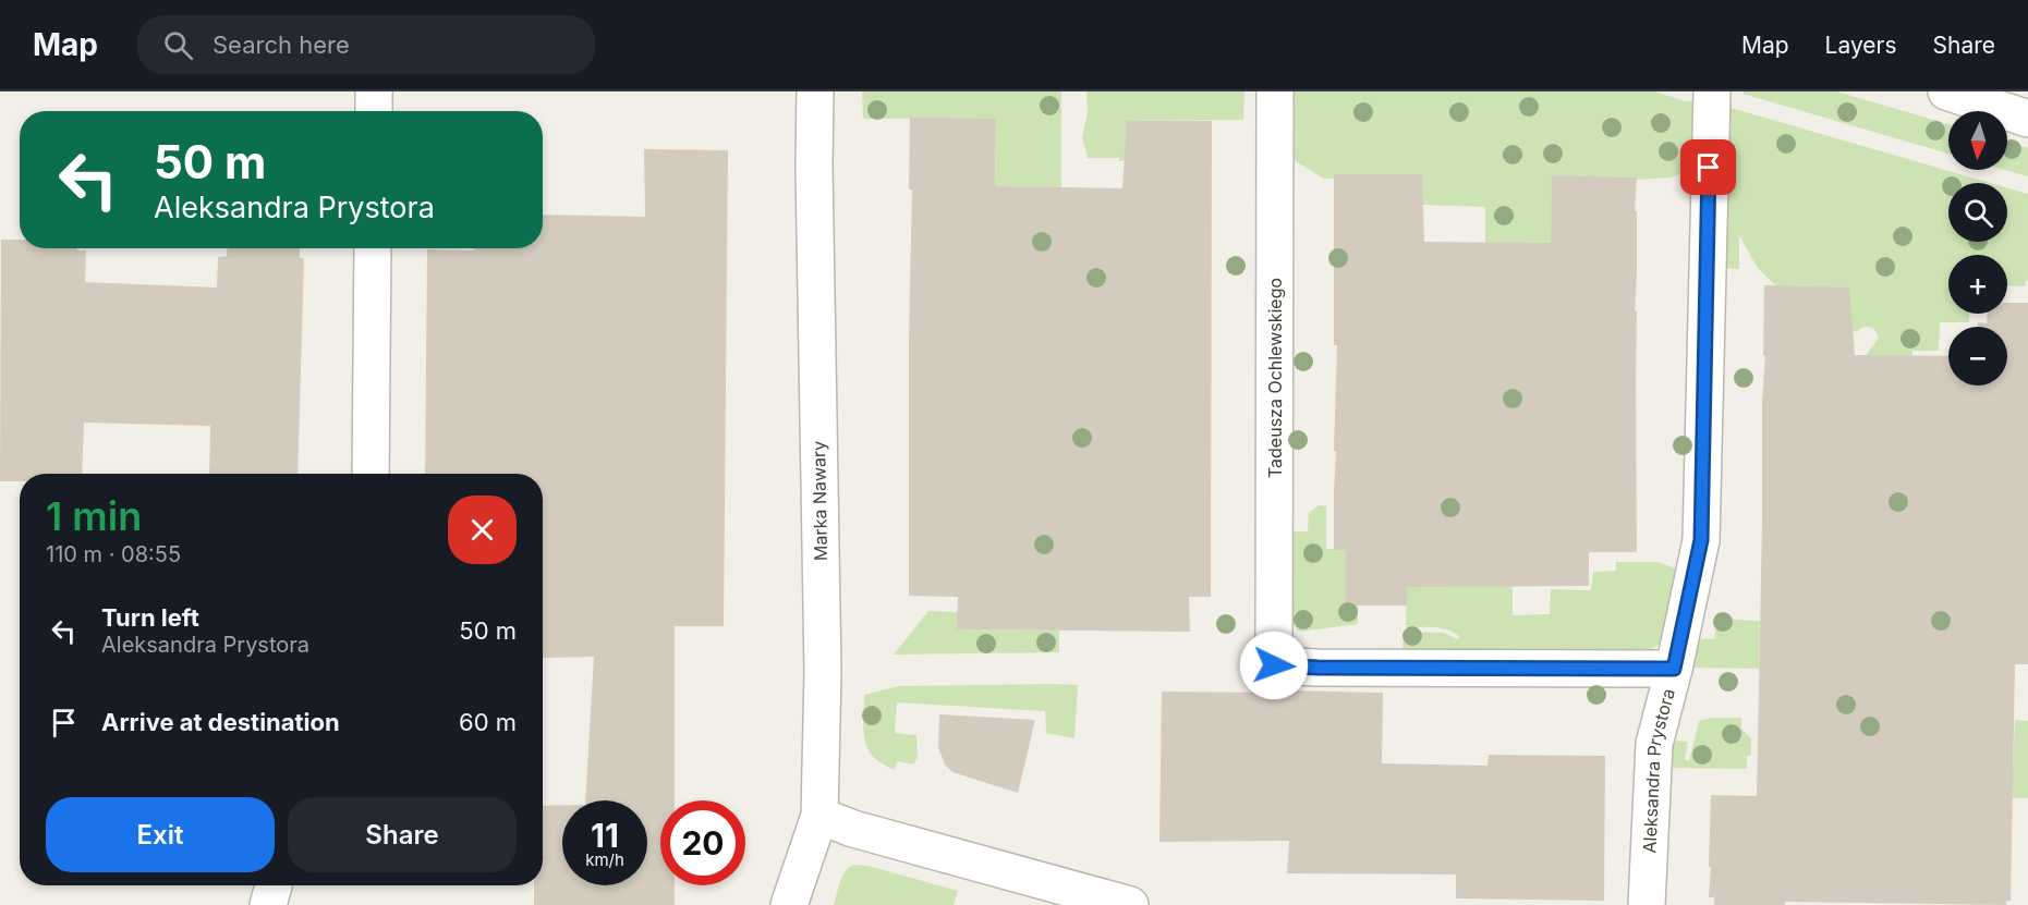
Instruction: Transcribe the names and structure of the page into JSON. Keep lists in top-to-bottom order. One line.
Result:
{"streets":{"street":["Tadeusza Ochlewskiego","Marka Nawary","Aleksandra Prystora"]},"crossings":[["Tadeusza Ochlewskiego","Aleksandra Prystora"]],"north":"bottom","page":{"header":"Map","search":"Search here","nav":["Map","Layers","Share"],"map_buttons":["+","−"],"turn":["50 m","Aleksandra Prystora"],"heading":["1 min","110 m · 08:55"],"list":[{"name":"Turn left","note":"Aleksandra Prystora","value":"50 m"},{"name":"Arrive at destination","value":"60 m"}],"buttons":["Exit","Share"],"speed":"11 km/h","limit":"20"}}
